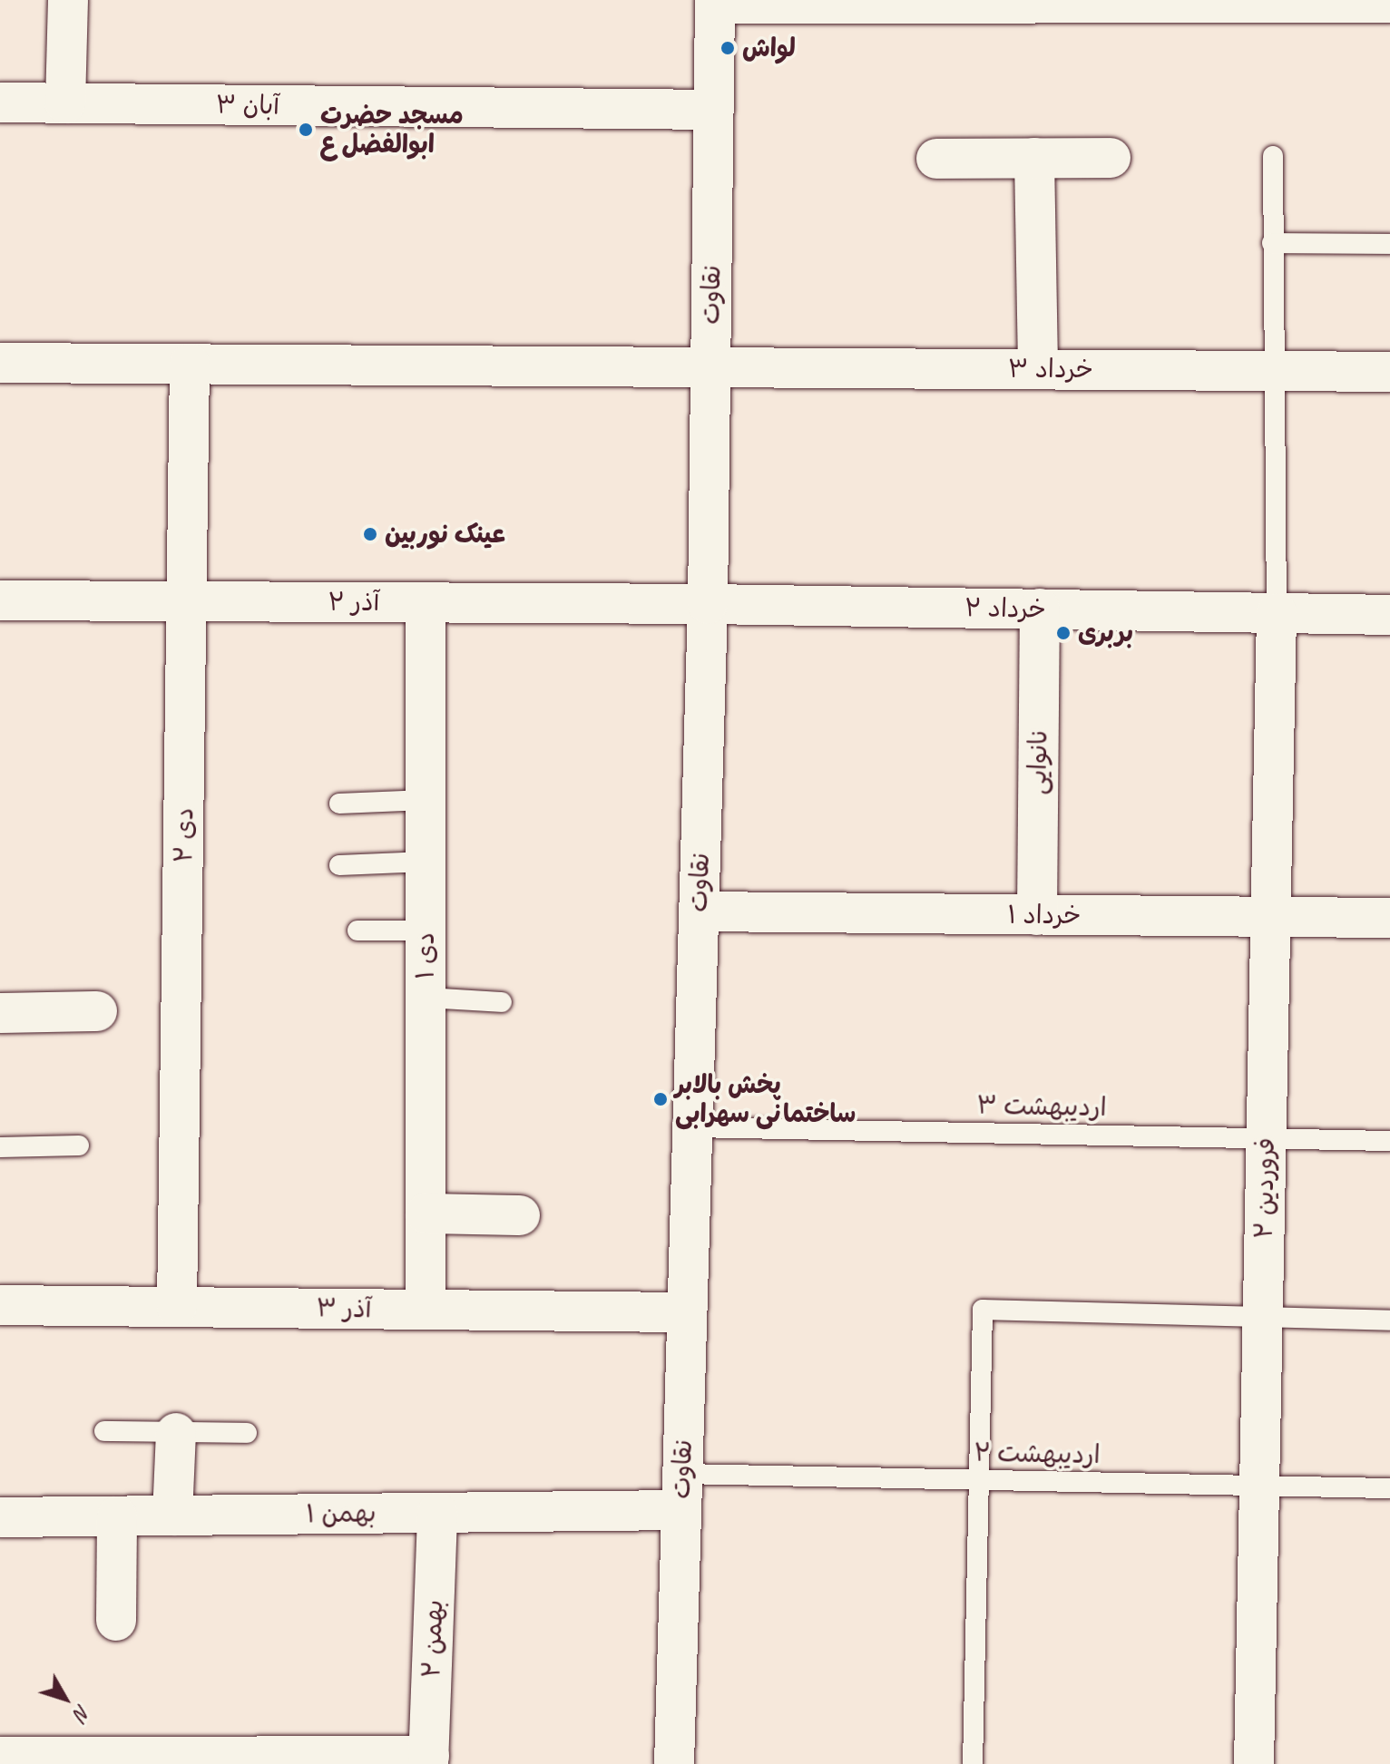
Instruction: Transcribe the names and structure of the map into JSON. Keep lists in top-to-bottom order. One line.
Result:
{"streets":{"street":["آبان ۳","نقاوت","خرداد ۳","آذر ۲","خرداد ۲","نانوایی","دی ۲","خرداد ۱","دی ۱","فروردین ۲","آذر ۳","بهمن ۱","بهمن ۲"],"lane":["اردیبهشت ۳","اردیبهشت ۲"]},"crossings":[["آبان ۳","نقاوت"],["نقاوت","خرداد ۳"],["نقاوت","آذر ۲"],["نقاوت","خرداد ۲"],["نقاوت","خرداد ۱"],["نقاوت","اردیبهشت ۳"],["نقاوت","آذر ۳"],["نقاوت","اردیبهشت ۲"],["نقاوت","بهمن ۱"],["خرداد ۳","دی ۲"],["آذر ۲","خرداد ۲"],["آذر ۲","دی ۲"],["آذر ۲","دی ۱"],["خرداد ۲","نانوایی"],["خرداد ۲","فروردین ۲"],["نانوایی","خرداد ۱"],["دی ۲","آذر ۳"],["خرداد ۱","فروردین ۲"],["دی ۱","آذر ۳"],["اردیبهشت ۳","فروردین ۲"],["فروردین ۲","اردیبهشت ۲"],["اردیبهشت ۲","بهمن ۱"],["بهمن ۱","بهمن ۲"]],"places":["لواش","مسجد حضرت ابوالفضل ع","عینک نوربین","بربری","پخش بالابر ساختمانی سهرابی"],"north":"bottom right"}
